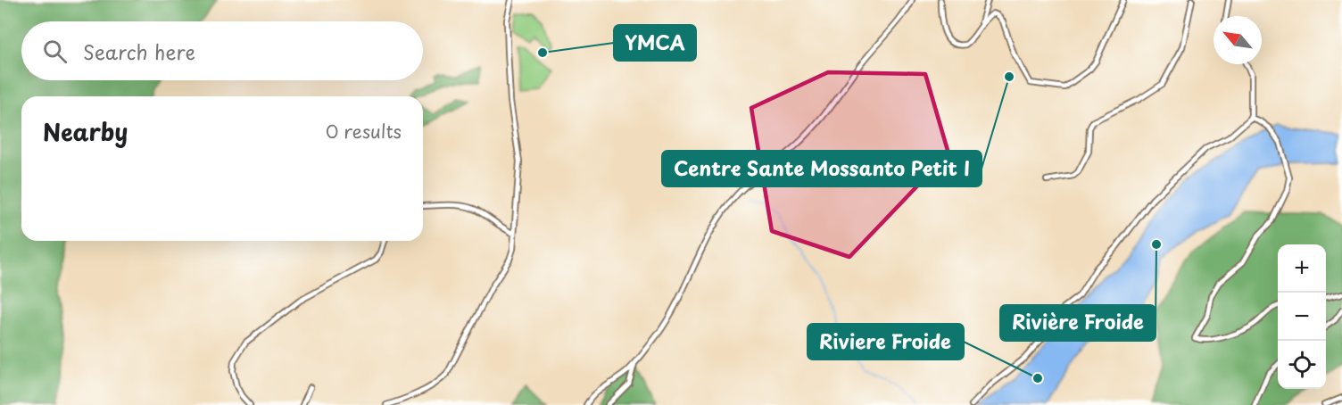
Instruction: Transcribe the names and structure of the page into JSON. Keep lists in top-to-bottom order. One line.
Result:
{"places":["YMCA","Centre Sante Mossanto Petit I","Rivière Froide","Riviere Froide"],"north":"top left","page":{"search":"Search here","heading":["Nearby","0 results"],"map_buttons":["+","−"]}}
